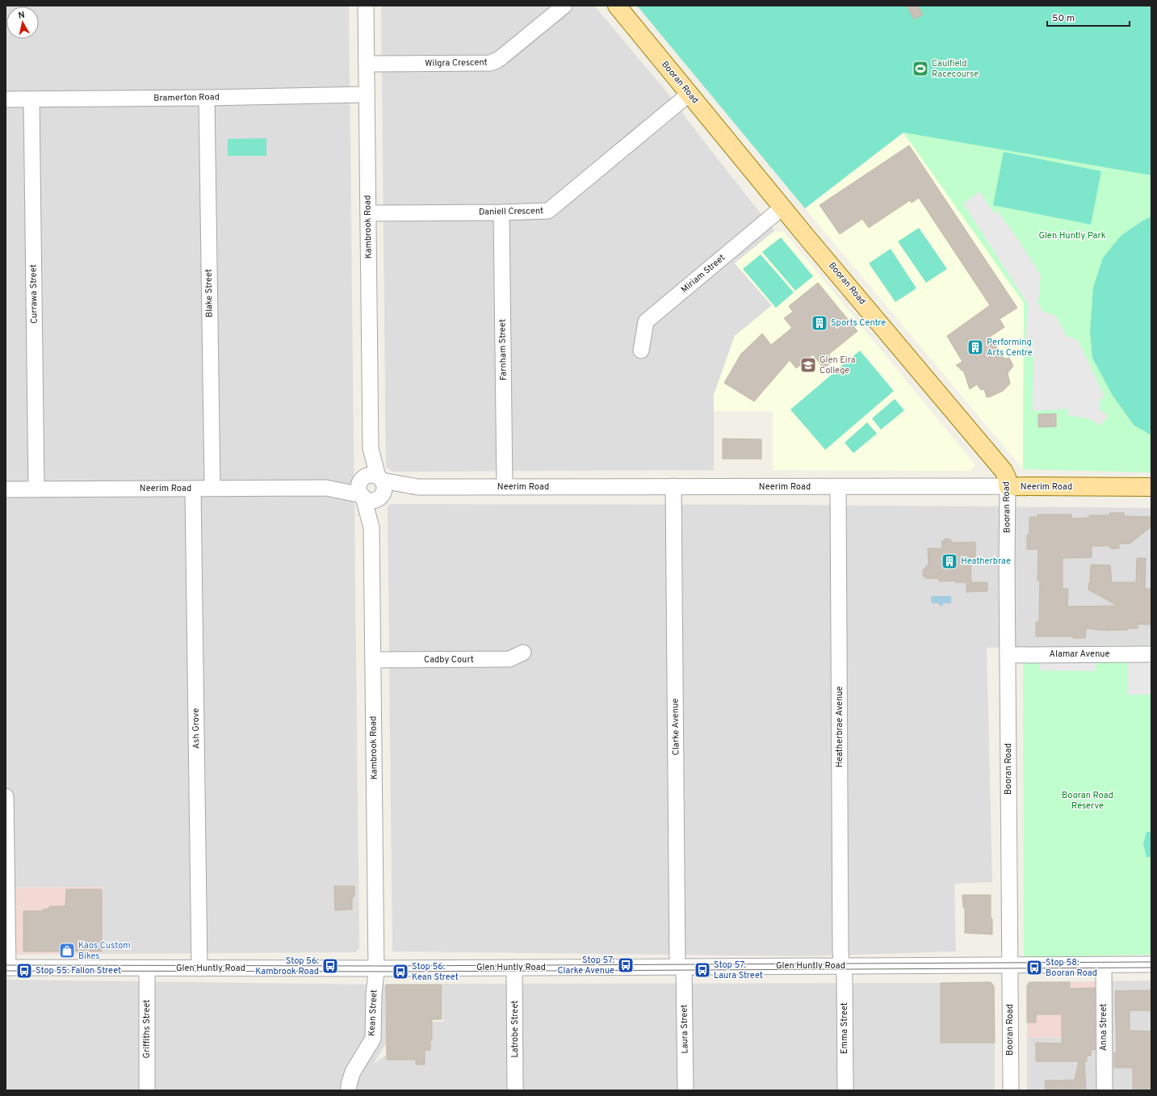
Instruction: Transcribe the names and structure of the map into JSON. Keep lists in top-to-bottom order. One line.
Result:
{"streets":{"main road":["Booran Road","Neerim Road"],"street":["Wilgra Crescent","Bramerton Road","Daniell Crescent","Kambrook Road","Miriam Street","Blake Street","Currawa Street","Farnham Street","Alamar Avenue","Cadby Court","Clarke Avenue","Heatherbrae Avenue","Ash Grove","Glen Huntly Road","Kean Street","Anna Street","Emma Street","Griffiths Street","Latrobe Street","Laura Street"]},"crossings":[["Wilgra Crescent","Kambrook Road"],["Booran Road","Daniell Crescent"],["Booran Road","Miriam Street"],["Booran Road","Neerim Road"],["Booran Road","Alamar Avenue"],["Booran Road","Glen Huntly Road"],["Bramerton Road","Kambrook Road"],["Bramerton Road","Blake Street"],["Bramerton Road","Currawa Street"],["Daniell Crescent","Kambrook Road"],["Daniell Crescent","Farnham Street"],["Kambrook Road","Neerim Road"],["Kambrook Road","Cadby Court"],["Kambrook Road","Glen Huntly Road"],["Kambrook Road","Kean Street"],["Blake Street","Neerim Road"],["Currawa Street","Neerim Road"],["Farnham Street","Neerim Road"],["Neerim Road","Clarke Avenue"],["Neerim Road","Heatherbrae Avenue"],["Neerim Road","Ash Grove"],["Clarke Avenue","Glen Huntly Road"],["Clarke Avenue","Laura Street"],["Heatherbrae Avenue","Glen Huntly Road"],["Heatherbrae Avenue","Emma Street"],["Ash Grove","Glen Huntly Road"],["Glen Huntly Road","Kean Street"],["Glen Huntly Road","Anna Street"],["Glen Huntly Road","Emma Street"],["Glen Huntly Road","Griffiths Street"],["Glen Huntly Road","Latrobe Street"],["Glen Huntly Road","Laura Street"]],"parks":["Glen Huntly Park","Booran Road Reserve"],"places":{"sports":["Caulfield Racecourse"],"building":["Sports Centre","Performing Arts Centre","Heatherbrae"],"school or university":["Glen Eira College"],"shop":["Kaos Custom Bikes"],"bus stop":["Stop 57: Clarke Avenue","Stop 56: Kambrook Road","Stop 58: Booran Road","Stop 57: Laura Street","Stop 55: Fallon Street","Stop 56: Kean Street"]},"scale_bar":"50 m","north":"top"}
